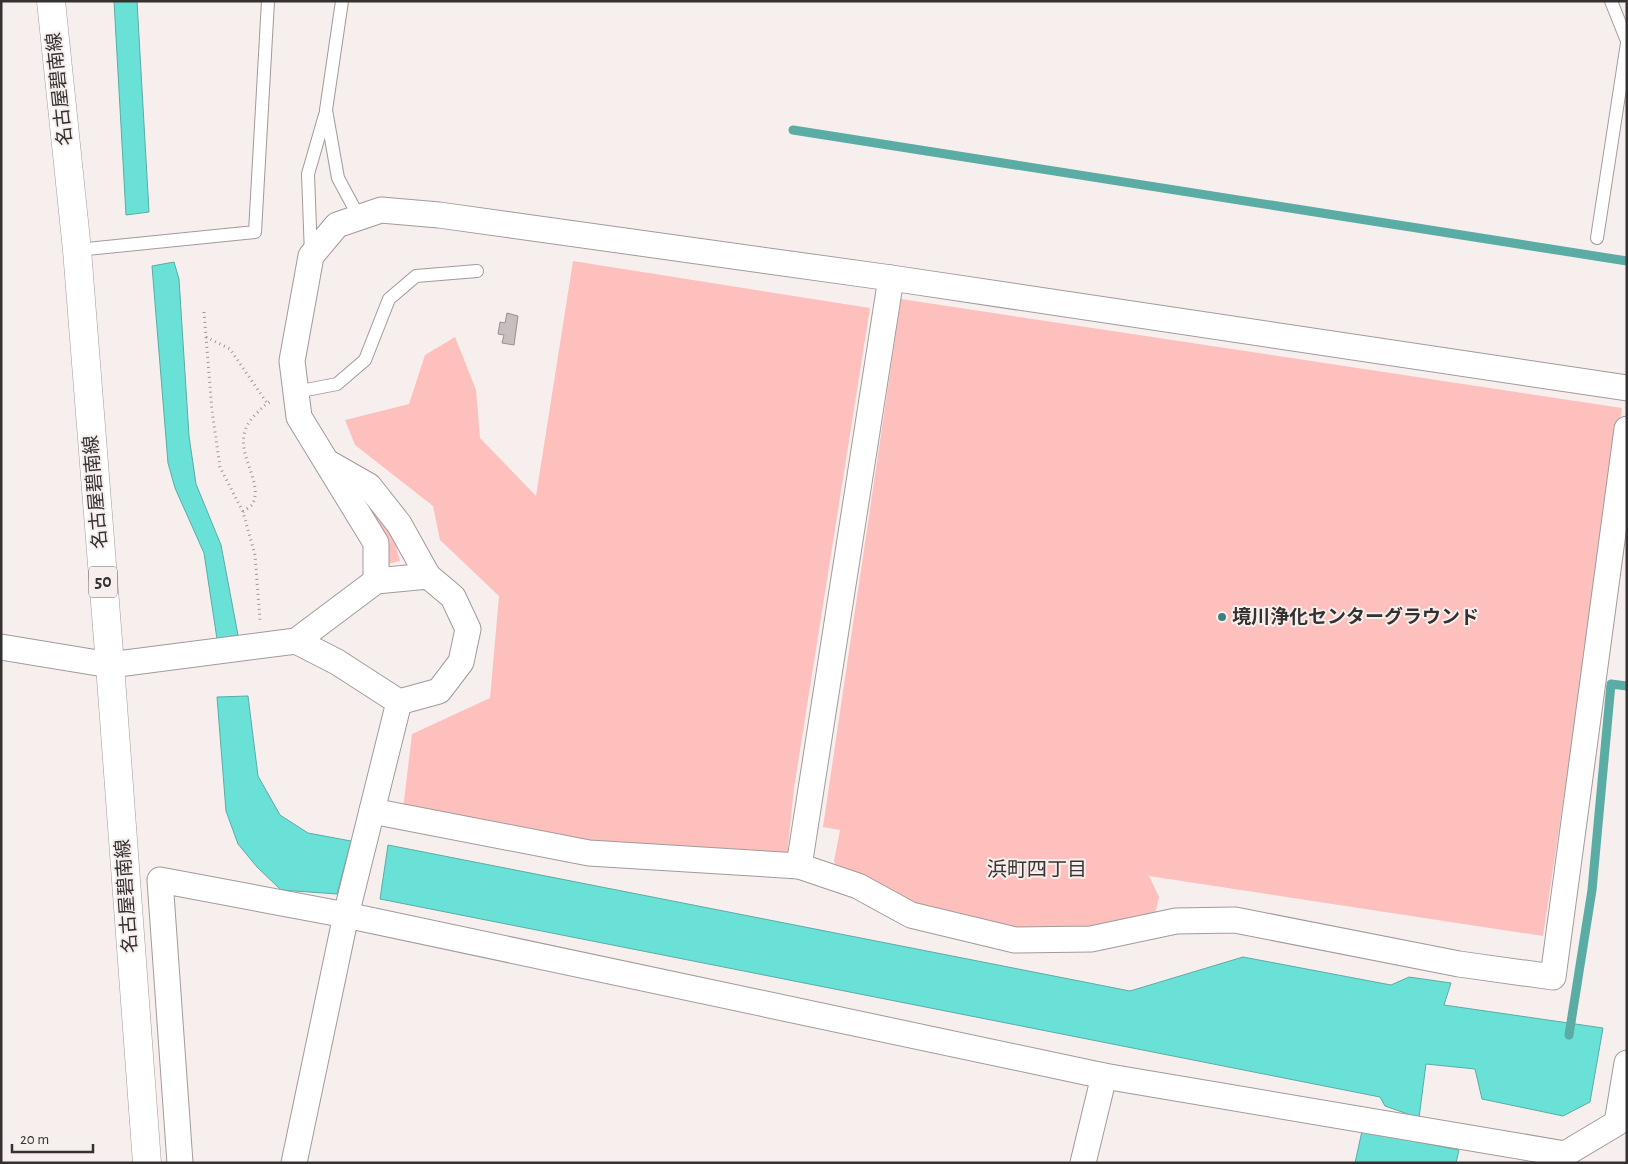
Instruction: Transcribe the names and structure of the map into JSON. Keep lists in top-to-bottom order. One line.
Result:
{"streets":{"main road":["名古屋碧南線","50"]},"districts":["浜町四丁目"],"places":["境川浄化センターグラウンド"],"scale_bar":"20 m"}
